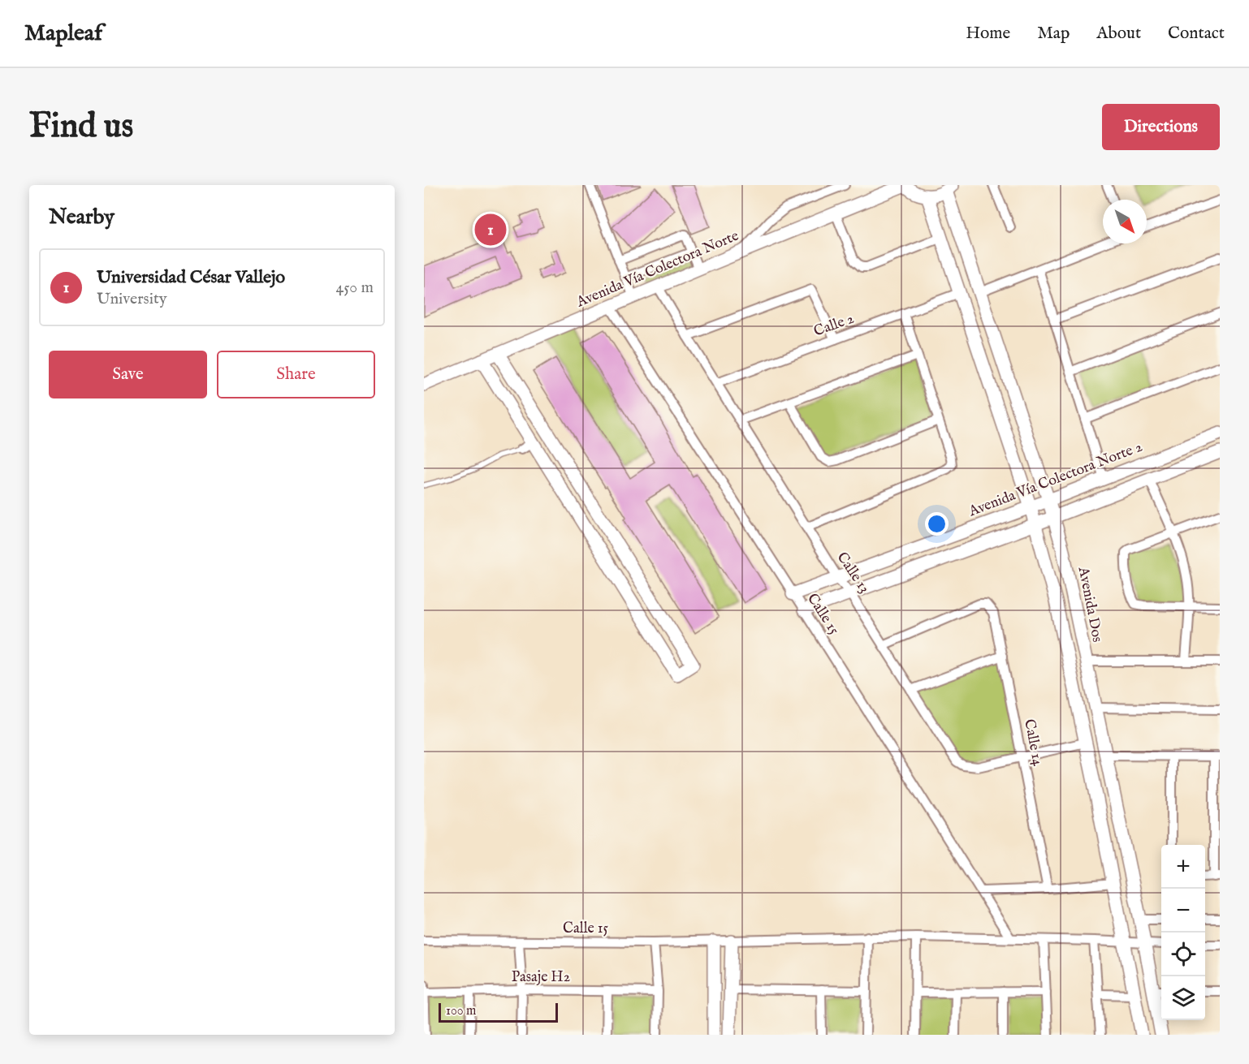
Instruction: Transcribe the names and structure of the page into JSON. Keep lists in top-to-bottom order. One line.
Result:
{"streets":{"street":["Avenida Vía Colectora Norte","Calle 2","Avenida Vía Colectora Norte 2","Calle 13","Avenida Dos","Calle 15","Calle 14","Pasaje H2"]},"crossings":[["Avenida Vía Colectora Norte","Calle 13"],["Avenida Vía Colectora Norte","Calle 15"],["Calle 2","Calle 13"],["Avenida Vía Colectora Norte 2","Calle 13"],["Avenida Vía Colectora Norte 2","Avenida Dos"],["Avenida Vía Colectora Norte 2","Calle 15"],["Calle 13","Calle 14"],["Avenida Dos","Calle 15"]],"scale_bar":"100 m","north":"bottom right","page":{"header":"Mapleaf","nav":["Home","Map","About","Contact"],"buttons":["Directions",["Save","Share"]],"title":"Find us","heading":"Nearby","pins":"1","list":[{"mark":"1","name":"Universidad César Vallejo","note":"University","value":"450 m"}],"map_buttons":["+","−"],"scale":"100 m"}}
